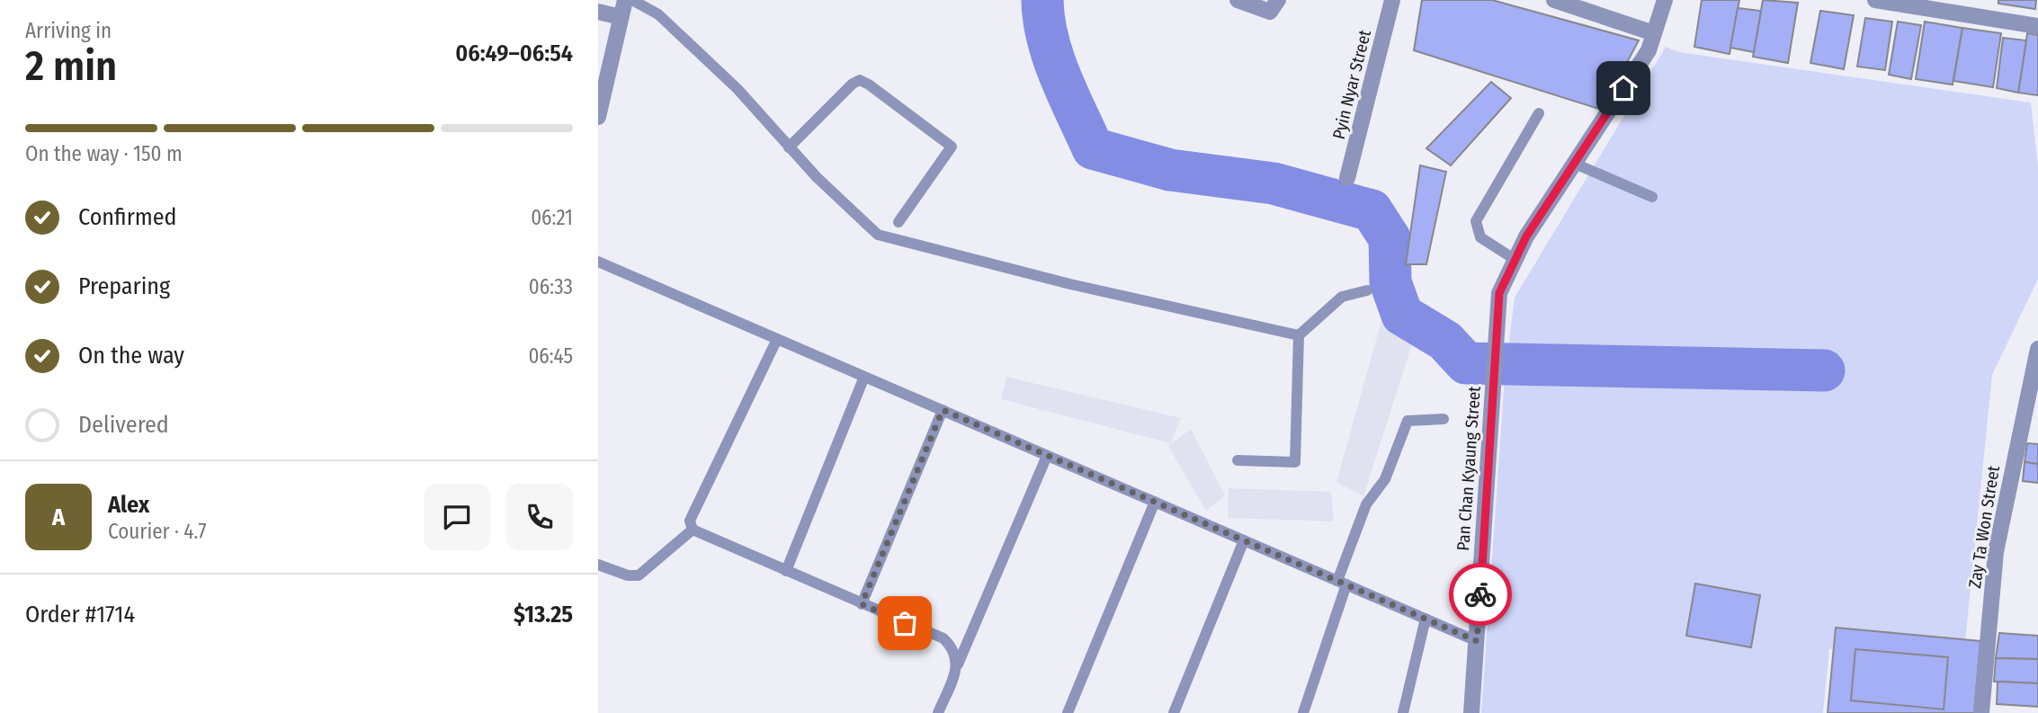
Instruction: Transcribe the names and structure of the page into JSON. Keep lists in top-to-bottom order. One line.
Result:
{"streets":{"street":["Pyin Nyar Street","Pan Chan Kyaung Street","Zay Ta Won Street"]},"page":{"heading":["2 min","Arriving in","06:49–06:54"],"panel":["Alex","Courier · 4.7","Order #1714","$13.25"],"bar":"On the way · 150 m","list":[["Confirmed","06:21"],["Preparing","06:33"],["On the way","06:45"],"Delivered"],"round":"A"}}
